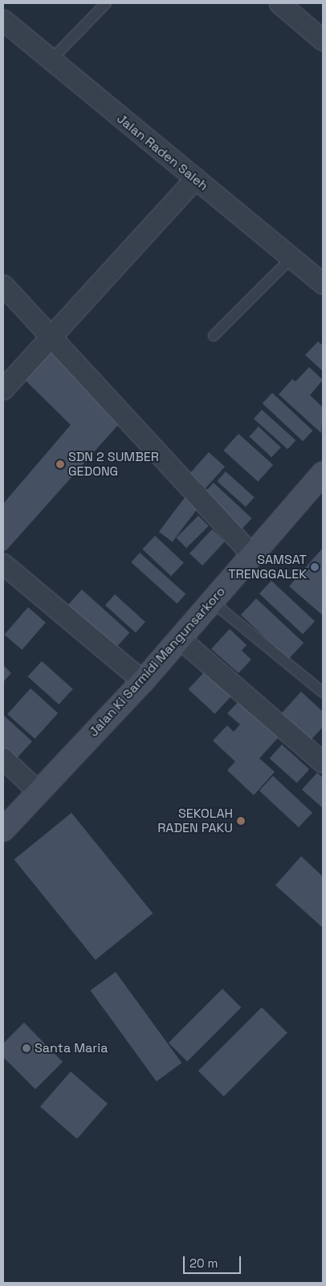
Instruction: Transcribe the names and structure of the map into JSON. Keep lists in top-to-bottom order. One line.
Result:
{"streets":{"main road":["Jalan Ki Sarmidi Mangunsarkoro"],"street":["Jalan Raden Saleh"]},"places":["SDN 2 SUMBER GEDONG","SAMSAT TRENGGALEK","SEKOLAH RADEN PAKU","Santa Maria"],"scale_bar":"20 m"}
